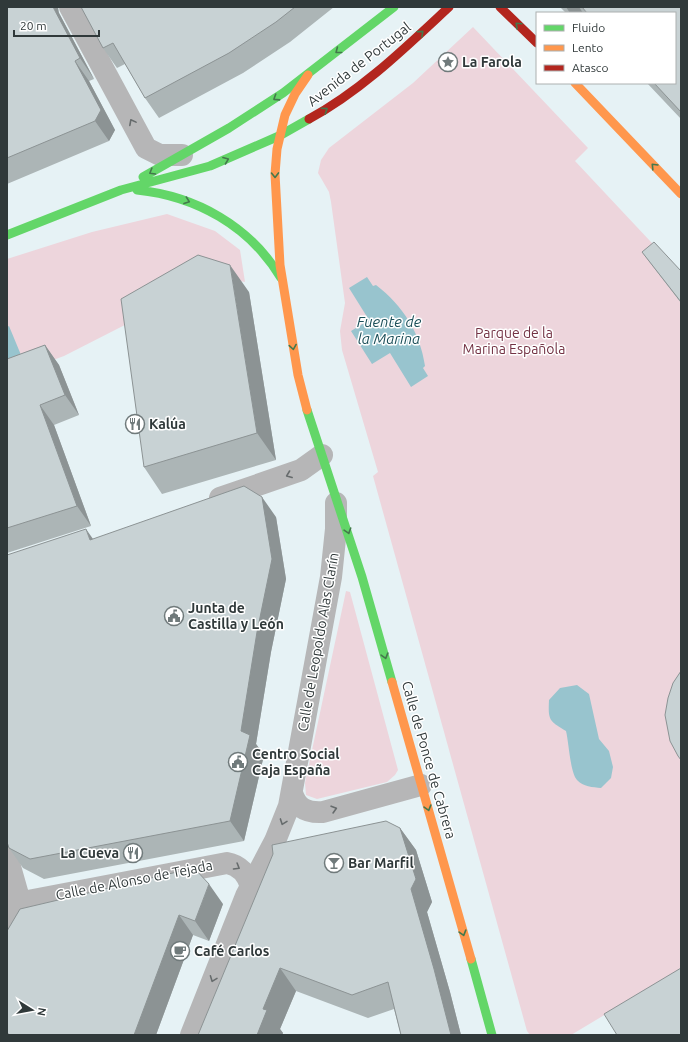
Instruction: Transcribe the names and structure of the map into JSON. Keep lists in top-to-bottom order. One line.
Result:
{"streets":{"main road":["Avenida de Portugal","Calle de Leopoldo Alas Clarín","Calle de Ponce de Cabrera"],"street":["Calle de Alonso de Tejada"]},"crossings":[["Avenida de Portugal","Calle de Leopoldo Alas Clarín"],["Calle de Leopoldo Alas Clarín","Calle de Ponce de Cabrera"],["Calle de Leopoldo Alas Clarín","Calle de Alonso de Tejada"]],"one_way":["Calle de Leopoldo Alas Clarín","Calle de Ponce de Cabrera"],"water":["Fuente de la Marina"],"parks":["Parque de la Marina Española"],"places":{"place":["La Farola"],"restaurant":["Kalúa","La Cueva"],"public building":["Junta de Castilla y León","Centro Social Caja España"],"bar":["Bar Marfil"],"cafe":["Café Carlos"]},"legend":["Fluido","Lento","Atasco"],"scale_bar":"20 m","north":"right"}
